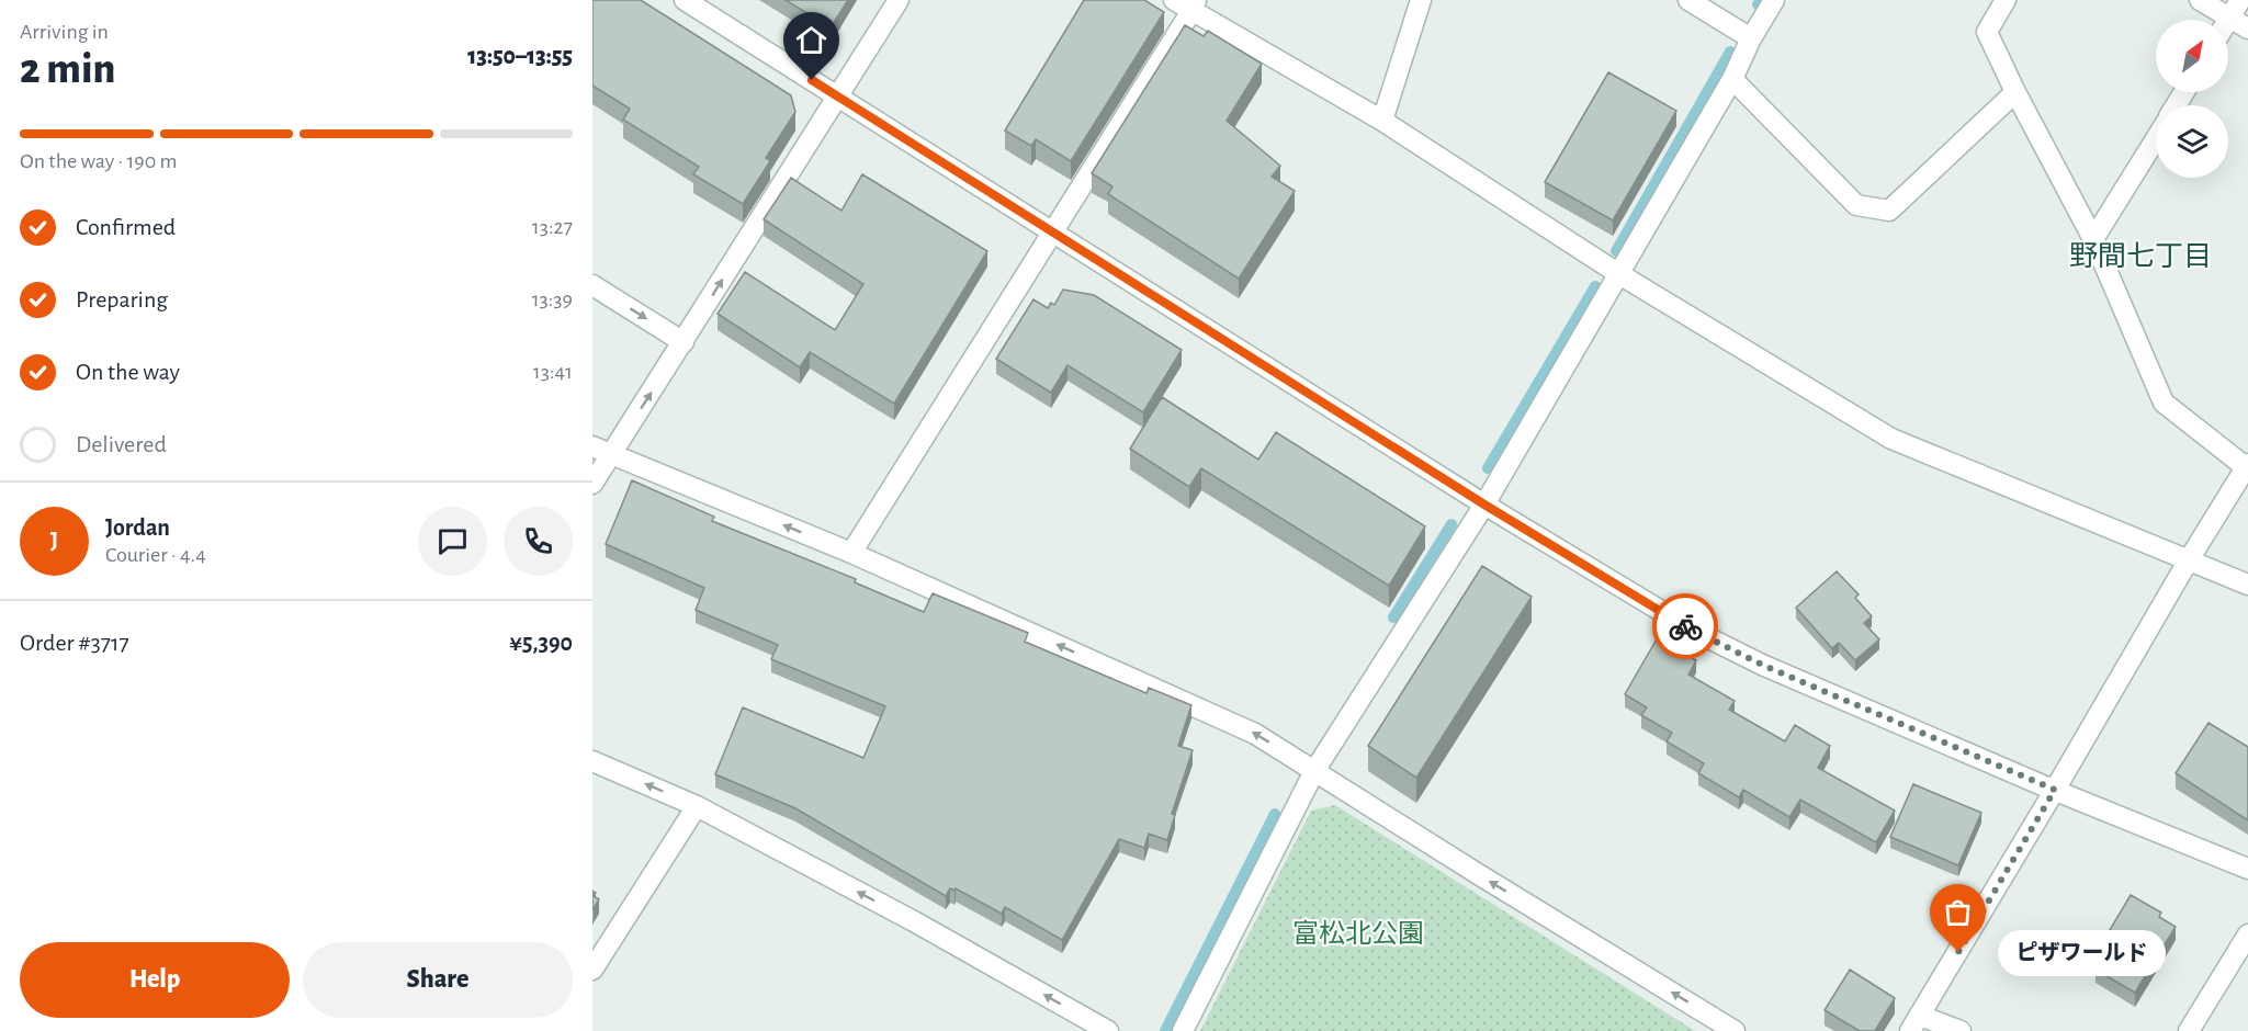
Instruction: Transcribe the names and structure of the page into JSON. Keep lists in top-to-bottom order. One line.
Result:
{"districts":["野間七丁目"],"parks":["富松北公園"],"places":["ピザワールド"],"north":"top right","page":{"heading":["2 min","Arriving in","13:50–13:55"],"panel":["Jordan","Courier · 4.4","Order #3717","¥5,390"],"bar":"On the way · 190 m","list":[["Confirmed","13:27"],["Preparing","13:39"],["On the way","13:41"],"Delivered"],"round":"J","buttons":["Help","Share"],"bubble":"ピザワールド"}}
